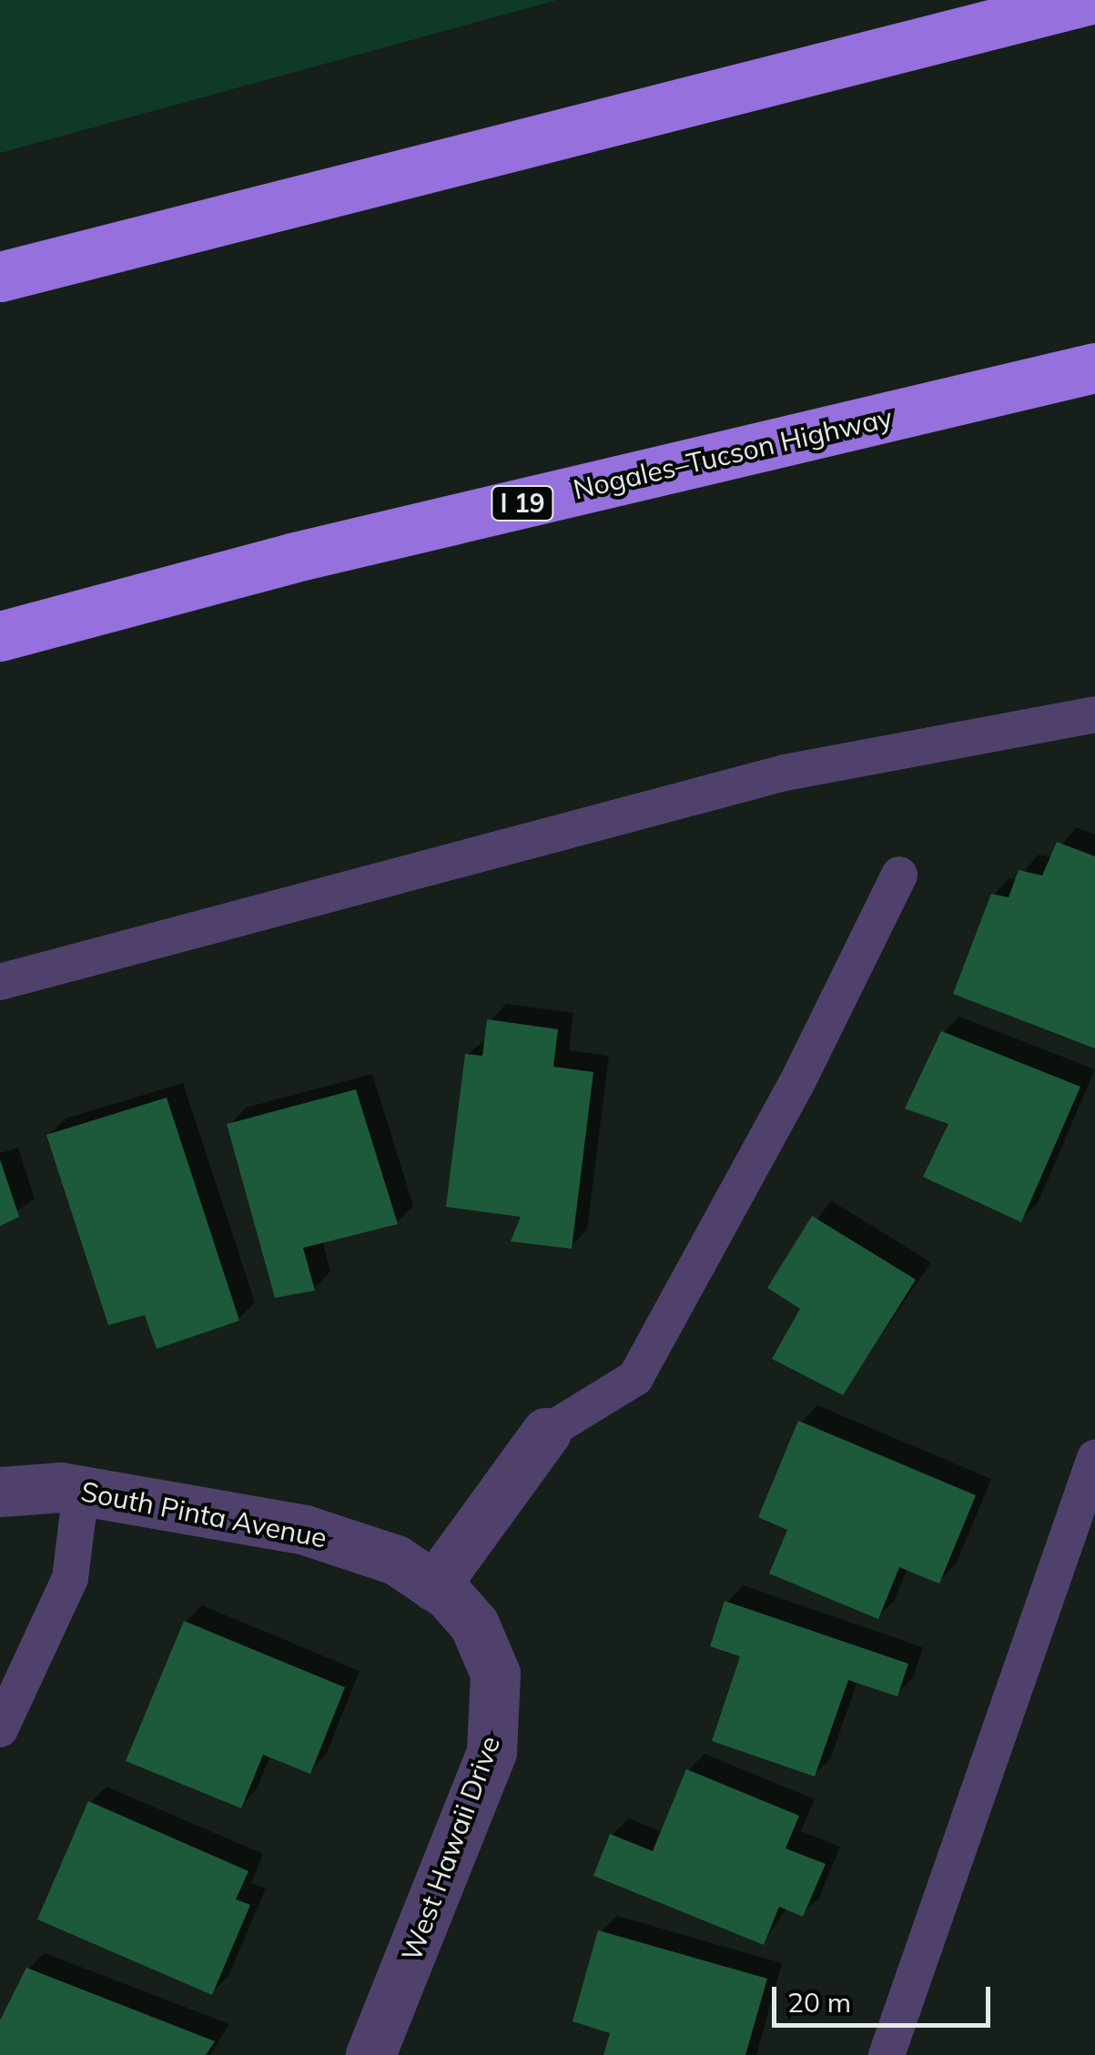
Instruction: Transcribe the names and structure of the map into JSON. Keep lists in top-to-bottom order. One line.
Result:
{"streets":{"highway":["Nogales–Tucson Highway","I 19"],"street":["South Pinta Avenue","West Hawaii Drive"]},"crossings":[["South Pinta Avenue","West Hawaii Drive"]],"scale_bar":"20 m"}
